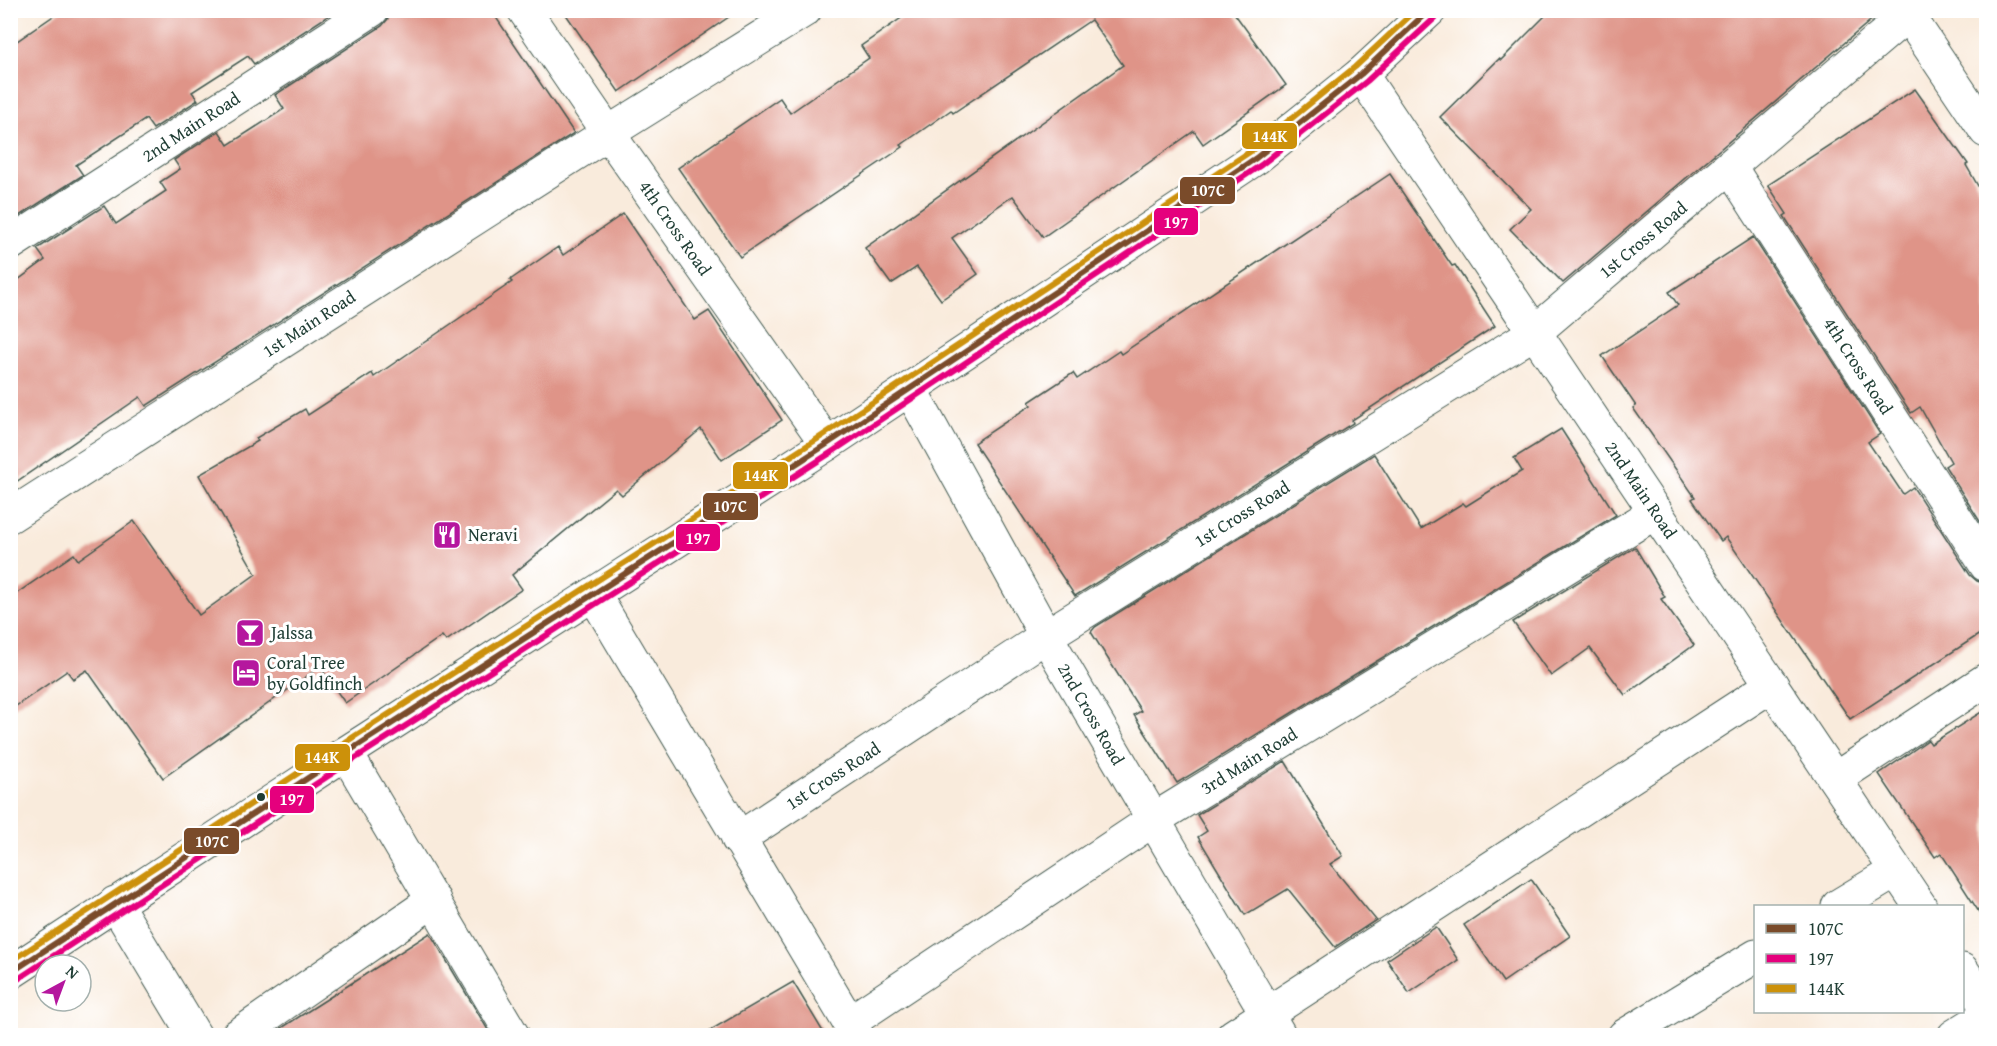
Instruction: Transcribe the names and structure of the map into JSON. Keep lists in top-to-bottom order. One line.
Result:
{"streets":{"street":["2nd Main Road","4th Cross Road","1st Cross Road","1st Main Road","2nd Cross Road","3rd Main Road"]},"crossings":[["2nd Main Road","1st Cross Road"],["2nd Main Road","3rd Main Road"],["4th Cross Road","1st Cross Road"],["4th Cross Road","1st Main Road"],["1st Cross Road","2nd Cross Road"],["2nd Cross Road","3rd Main Road"]],"places":{"restaurant":["Neravi"],"bar":["Jalssa"],"hotel":["Coral Tree by Goldfinch"]},"lines":["transit line 107C","transit line 144K","transit line 197"],"legend":["107C","197","144K"],"north":"top right"}
